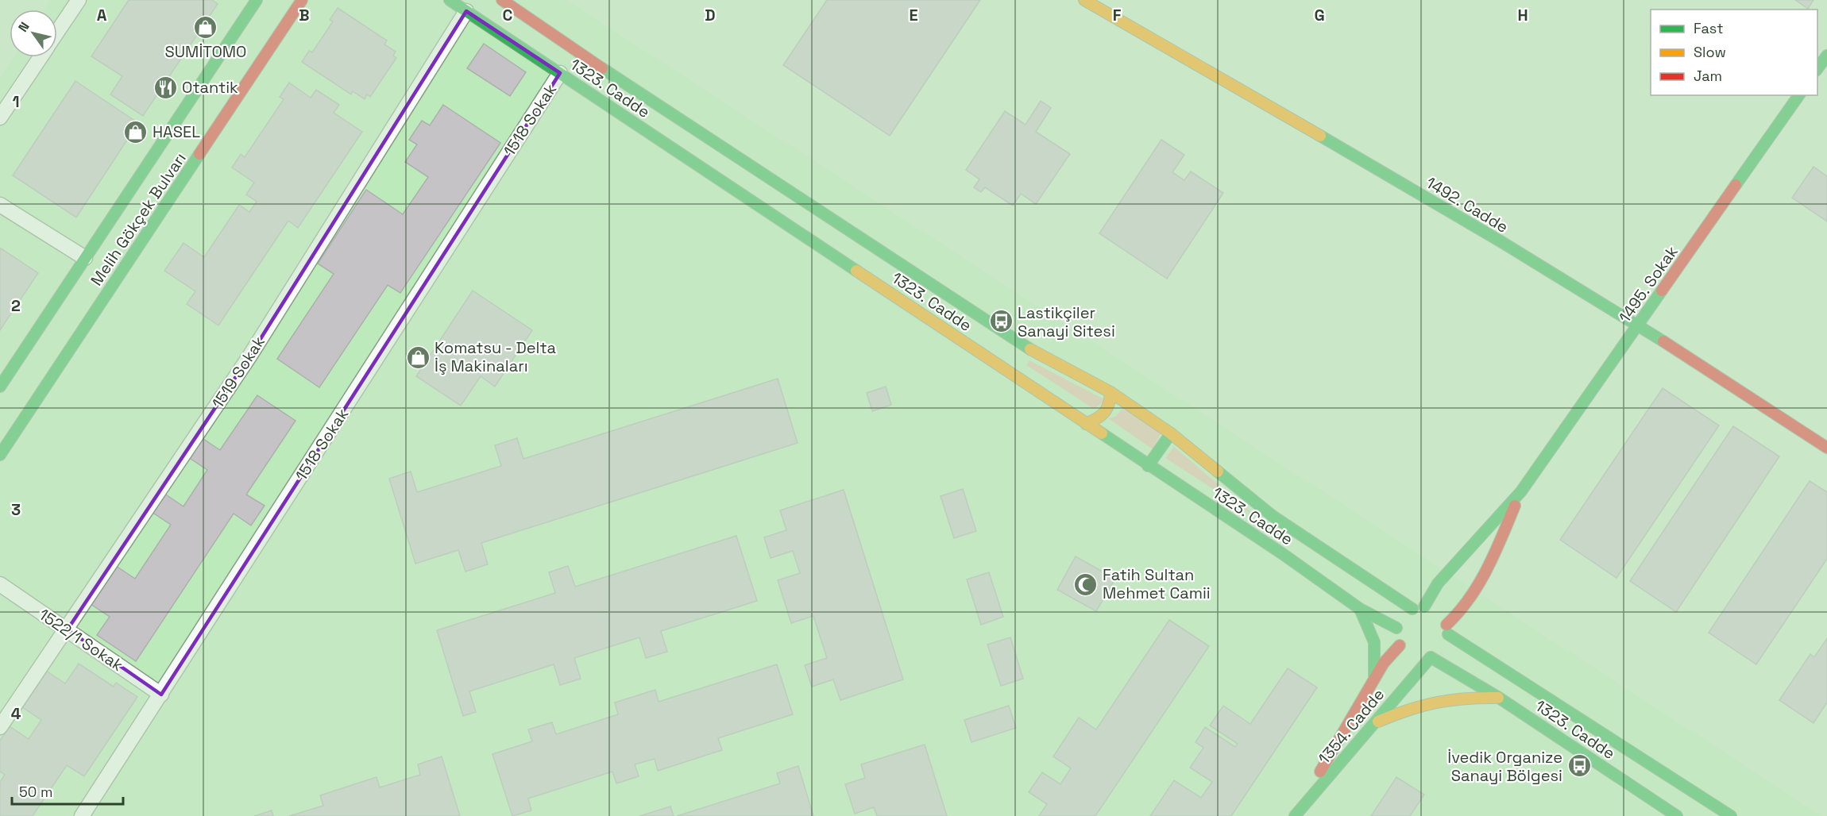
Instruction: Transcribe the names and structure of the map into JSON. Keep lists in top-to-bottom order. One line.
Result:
{"streets":{"main road":["1323. Cadde","1492. Cadde","Melih Gökçek Bulvarı","1495. Sokak","1354. Cadde"],"street":["1518 Sokak","1519 Sokak","1522/1 Sokak"]},"crossings":[["1323. Cadde","1518 Sokak"],["1323. Cadde","1495. Sokak"],["1323. Cadde","1519 Sokak"],["1323. Cadde","1354. Cadde"],["1518 Sokak","1522/1 Sokak"],["1492. Cadde","1495. Sokak"],["1495. Sokak","1354. Cadde"],["1519 Sokak","1522/1 Sokak"]],"places":{"shop":["SUMİTOMO","HASEL","Komatsu - Delta İş Makinaları"],"restaurant":["Otantik"],"bus stop":["Lastikçiler Sanayi Sitesi","İvedik Organize Sanayi Bölgesi"],"mosque":["Fatih Sultan Mehmet Camii"]},"legend":["Fast","Slow","Jam"],"scale_bar":"50 m","north":"top left","grid":{"columns":["A","B","C","D","E","F","G","H"],"rows":["1","2","3","4"]}}
